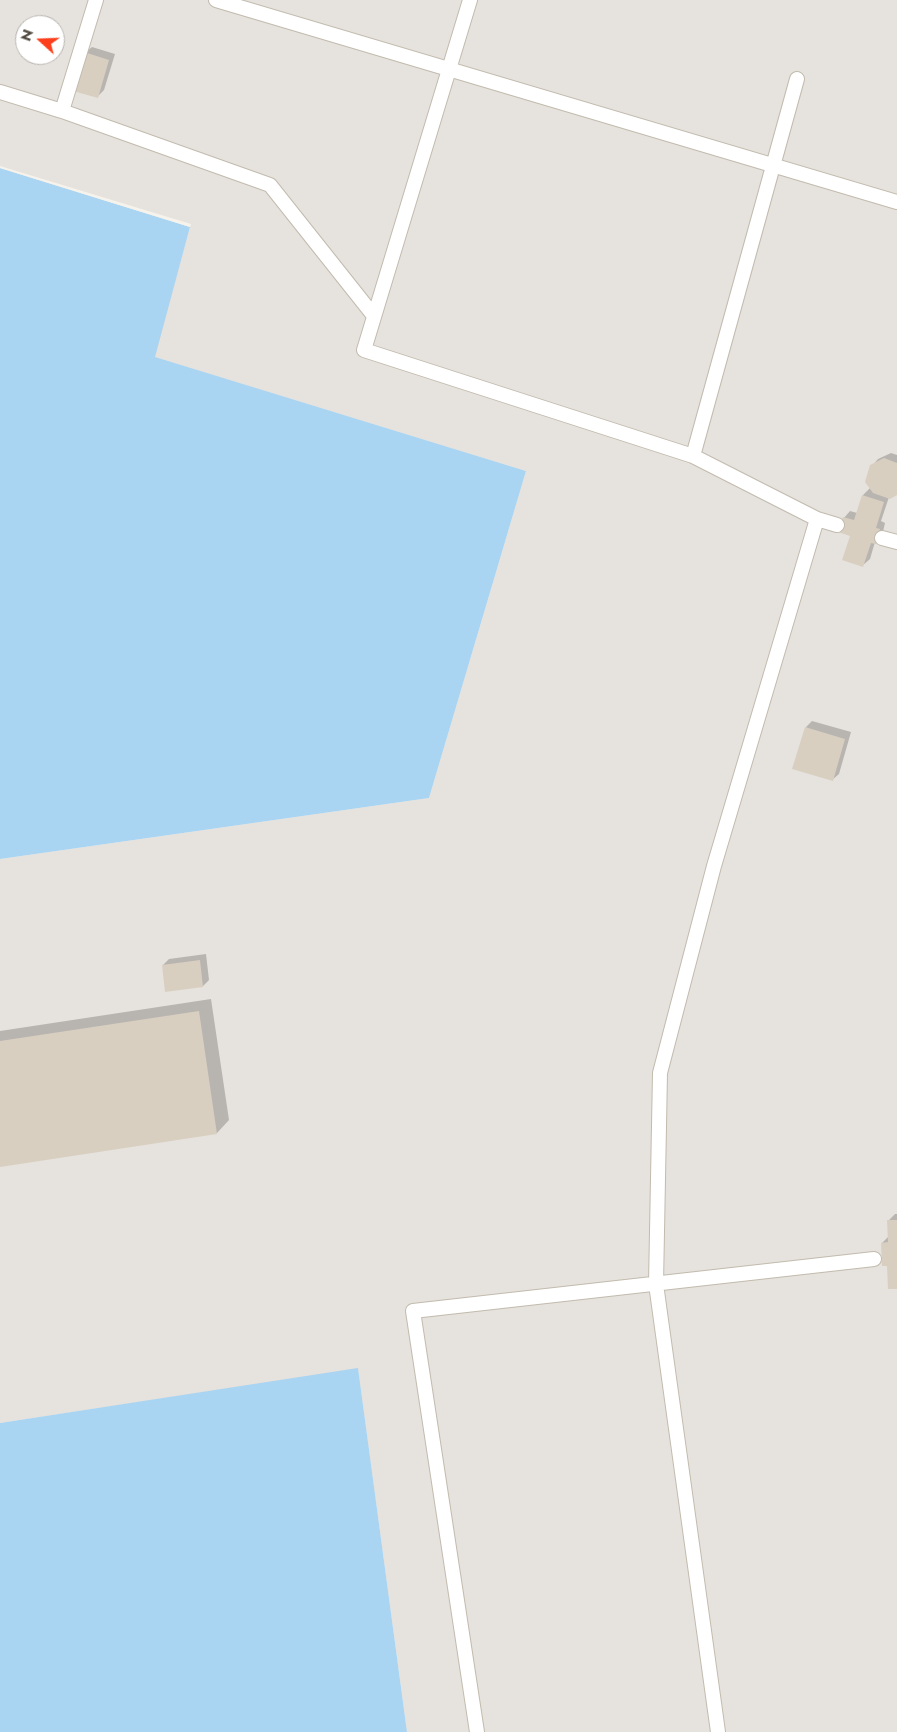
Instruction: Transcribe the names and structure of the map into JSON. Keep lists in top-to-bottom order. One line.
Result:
{"north":"left"}
